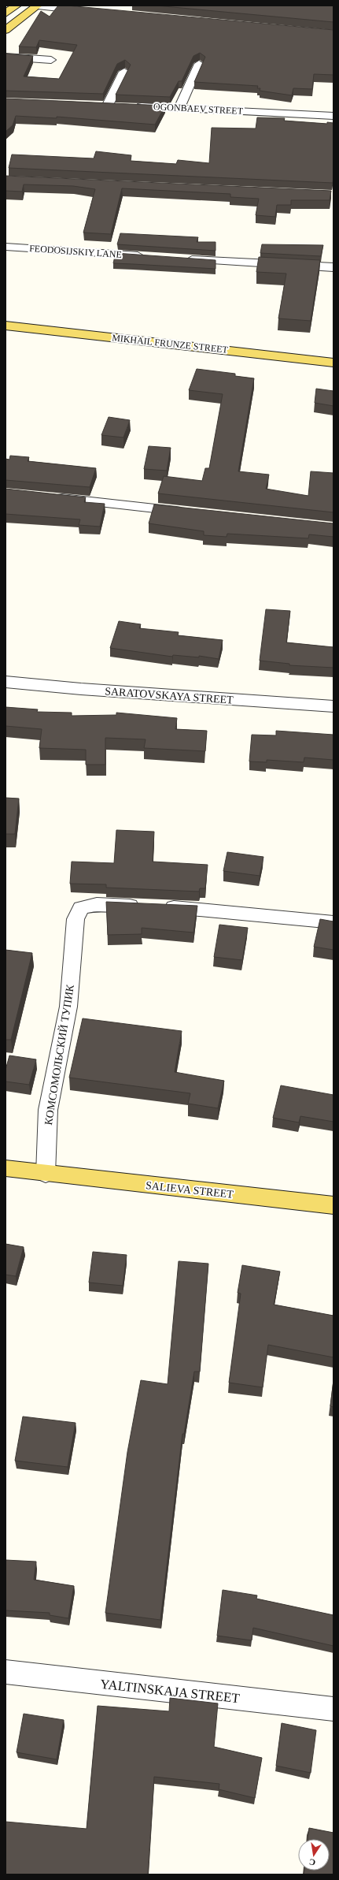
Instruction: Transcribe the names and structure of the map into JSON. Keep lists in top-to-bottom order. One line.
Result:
{"streets":{"main road":["MIKHAIL FRUNZE STREET","SALIEVA STREET"],"street":["OGONBAEV STREET","FEODOSIJSKIY LANE","SARATOVSKAYA STREET","КОМСОМОЛЬСКИЙ ТУПИК","YALTINSKAJA STREET"]},"crossings":[["КОМСОМОЛЬСКИЙ ТУПИК","SALIEVA STREET"]],"north":"bottom"}
